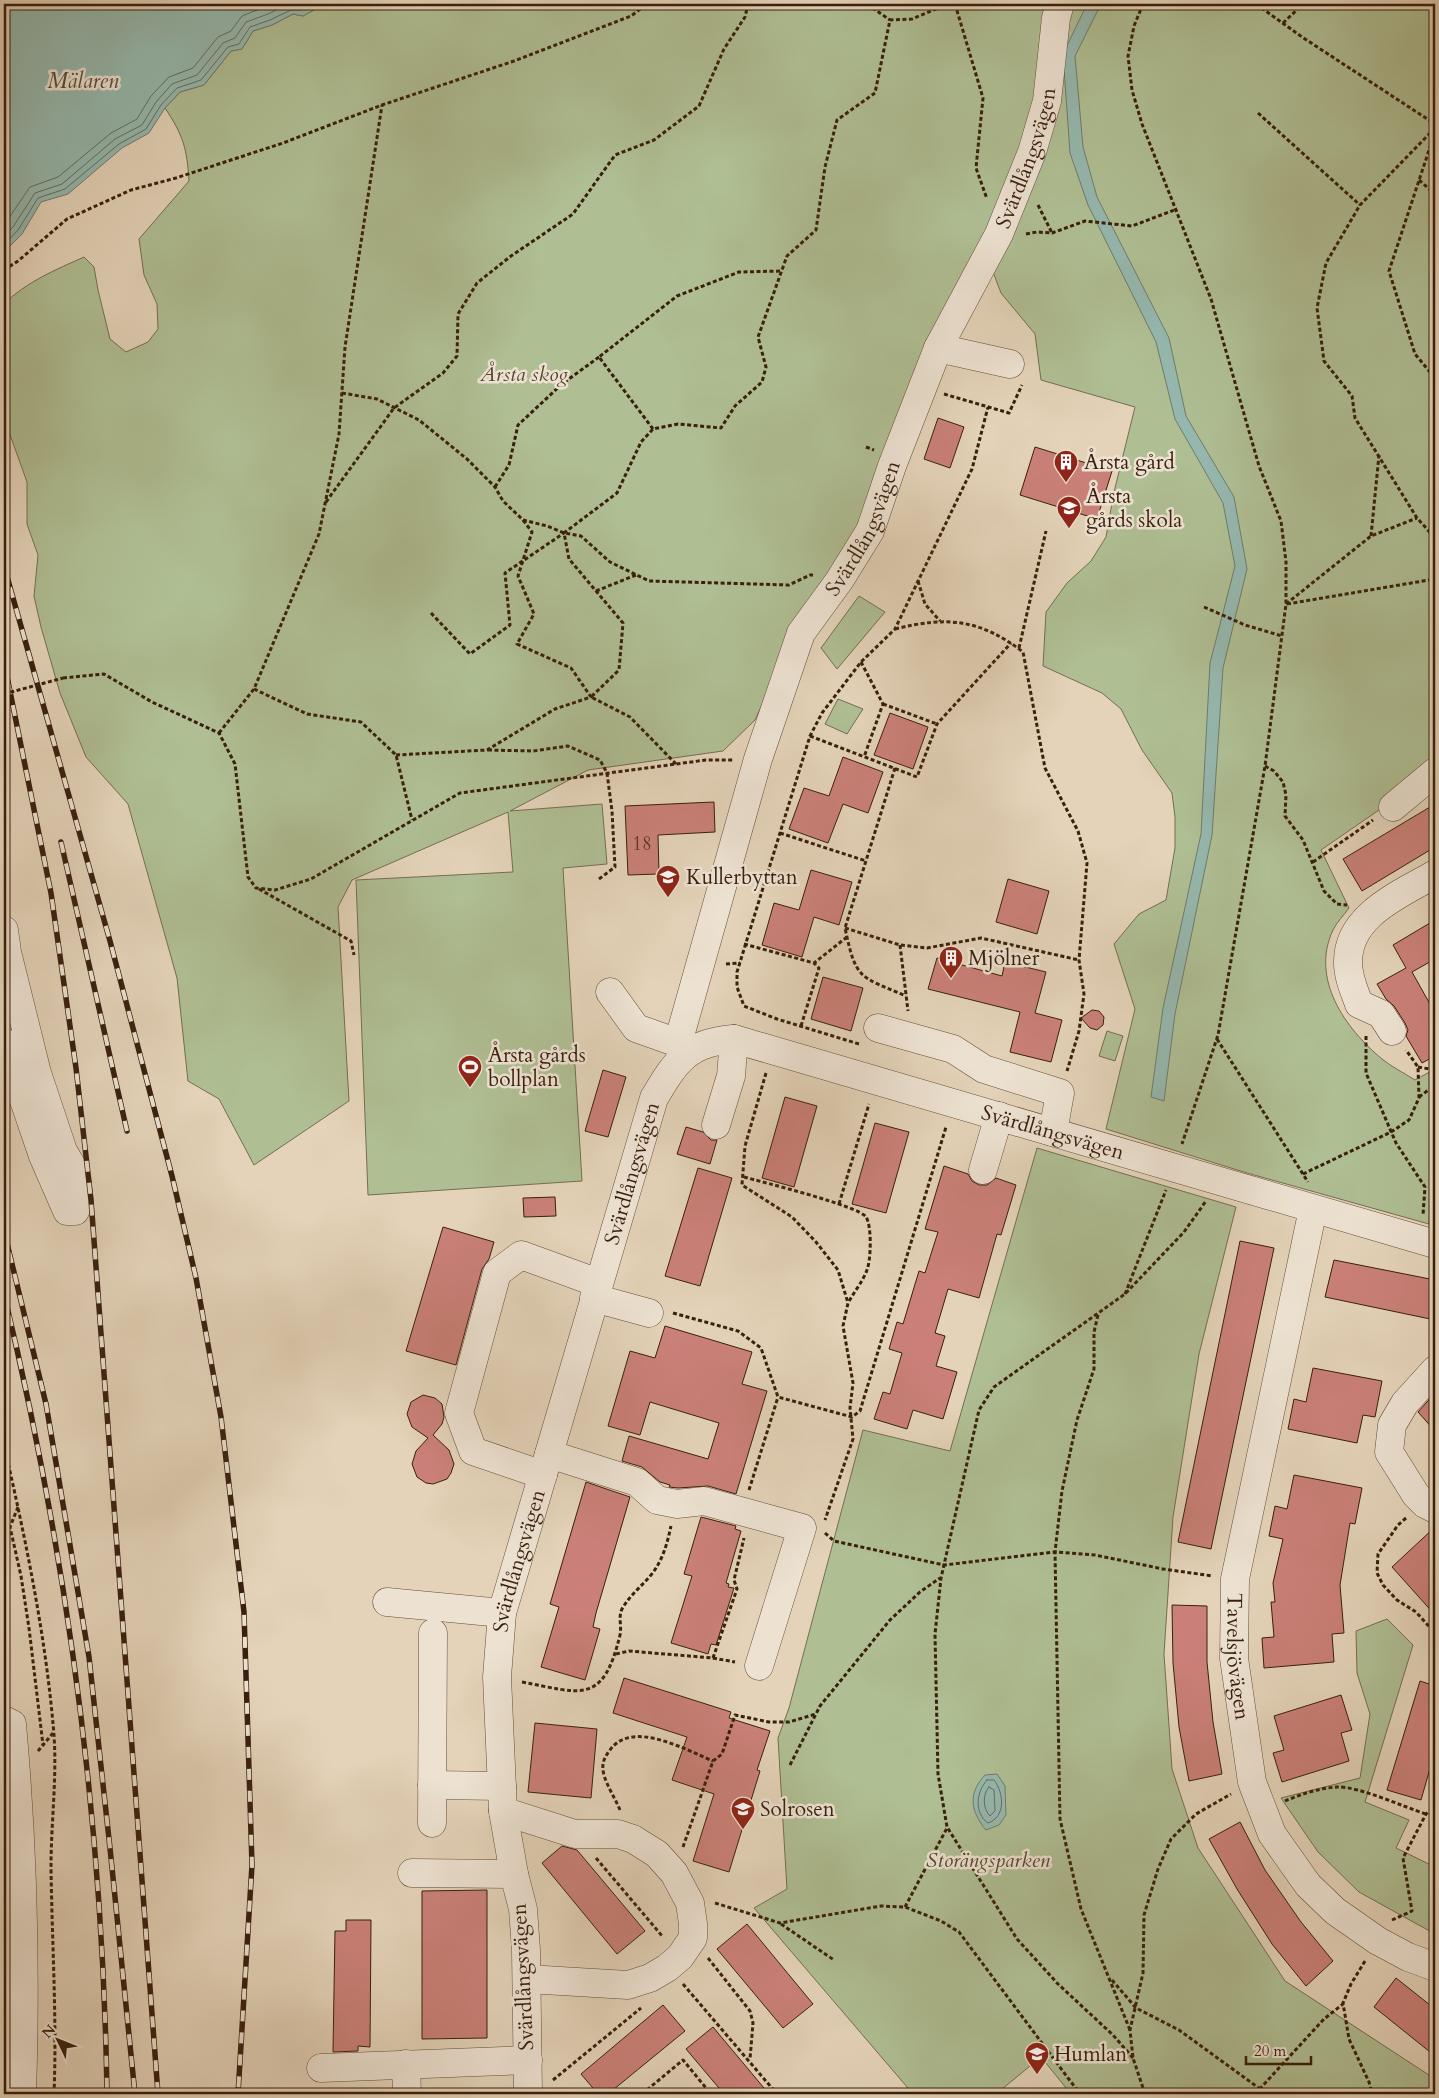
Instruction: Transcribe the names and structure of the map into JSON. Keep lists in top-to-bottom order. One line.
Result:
{"streets":{"street":["Svärdlångsvägen","Tavelsjövägen"]},"crossings":[["Svärdlångsvägen","Tavelsjövägen"]],"water":["Mälaren"],"parks":["Årsta skog","Storängsparken"],"places":{"building":["Årsta gård","Mjölner"],"school or university":["Årsta gårds skola","Kullerbyttan","Solrosen","Humlan"],"sports":["Årsta gårds bollplan"]},"house_numbers":["18"],"scale_bar":"20 m","north":"top left"}
